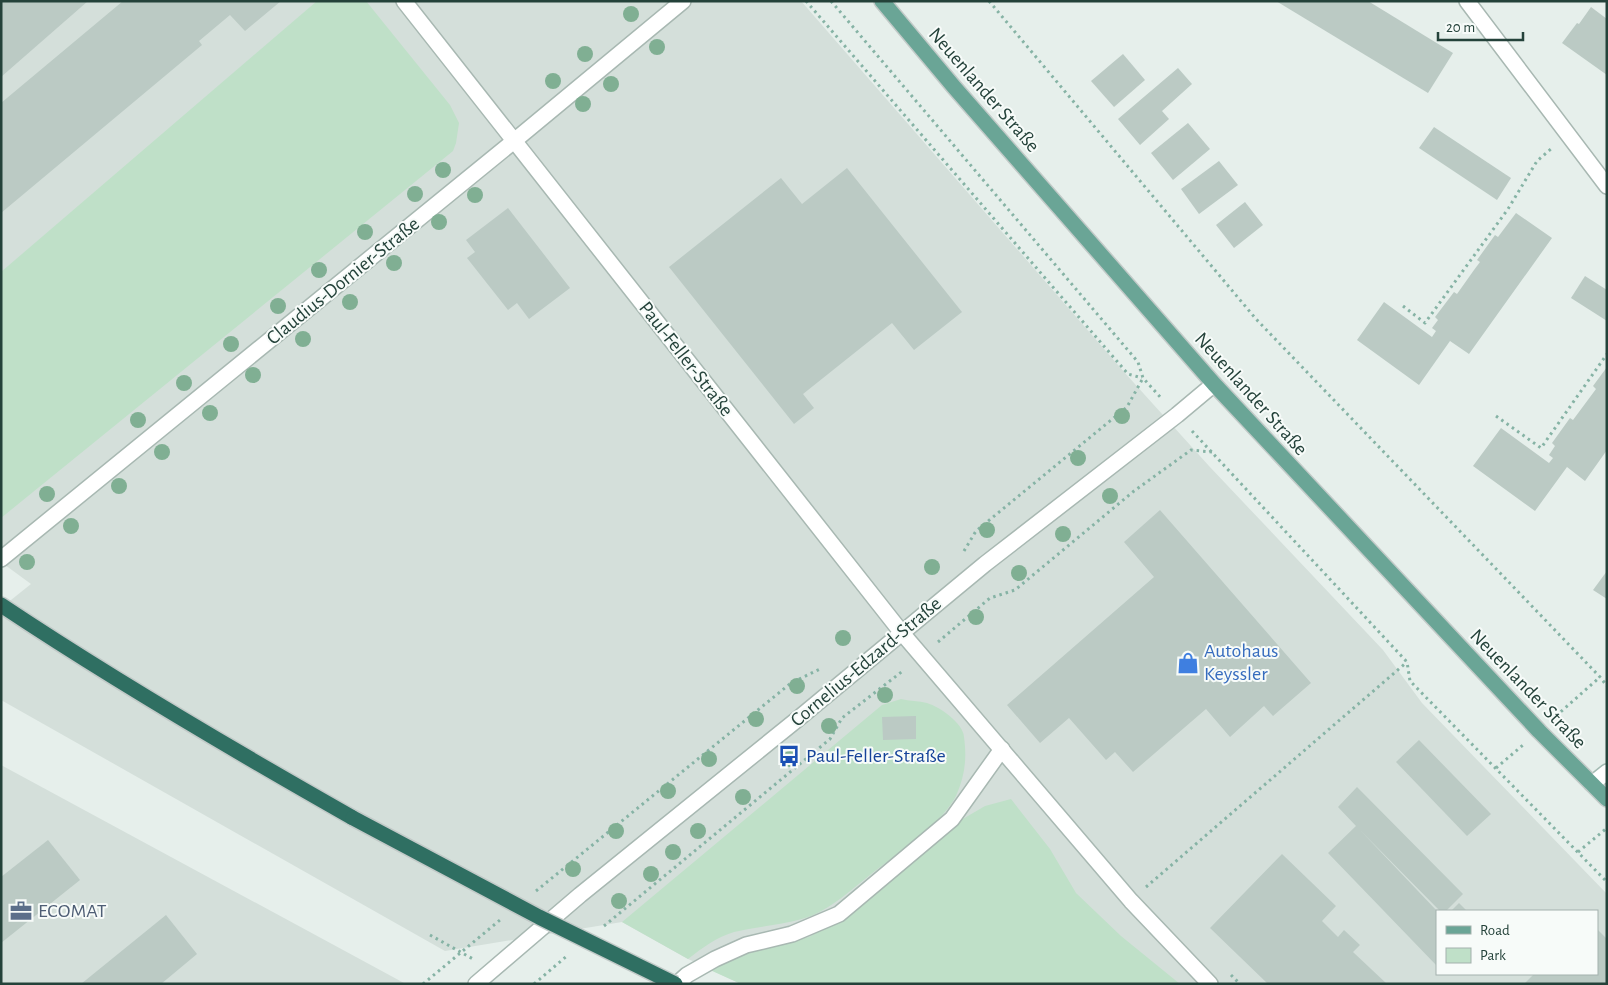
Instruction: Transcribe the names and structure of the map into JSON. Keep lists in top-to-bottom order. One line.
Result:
{"streets":{"main road":["Neuenlander Straße"],"street":["Claudius-Dornier-Straße","Paul-Feller-Straße","Cornelius-Edzard-Straße"]},"crossings":[["Neuenlander Straße","Cornelius-Edzard-Straße"],["Claudius-Dornier-Straße","Paul-Feller-Straße"],["Paul-Feller-Straße","Cornelius-Edzard-Straße"]],"places":{"shop":["Autohaus Keyssler"],"bus stop":["Paul-Feller-Straße"],"office":["ECOMAT"]},"legend":["Road","Park"],"scale_bar":"20 m"}
